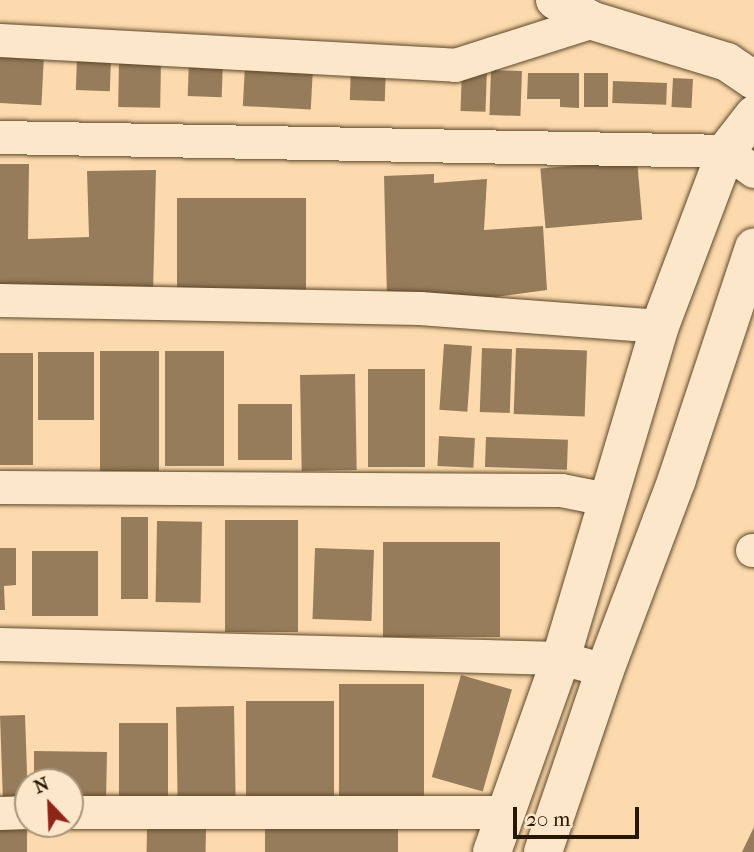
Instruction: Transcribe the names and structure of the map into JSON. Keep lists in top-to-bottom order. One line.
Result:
{"scale_bar":"20 m","north":"top left"}
